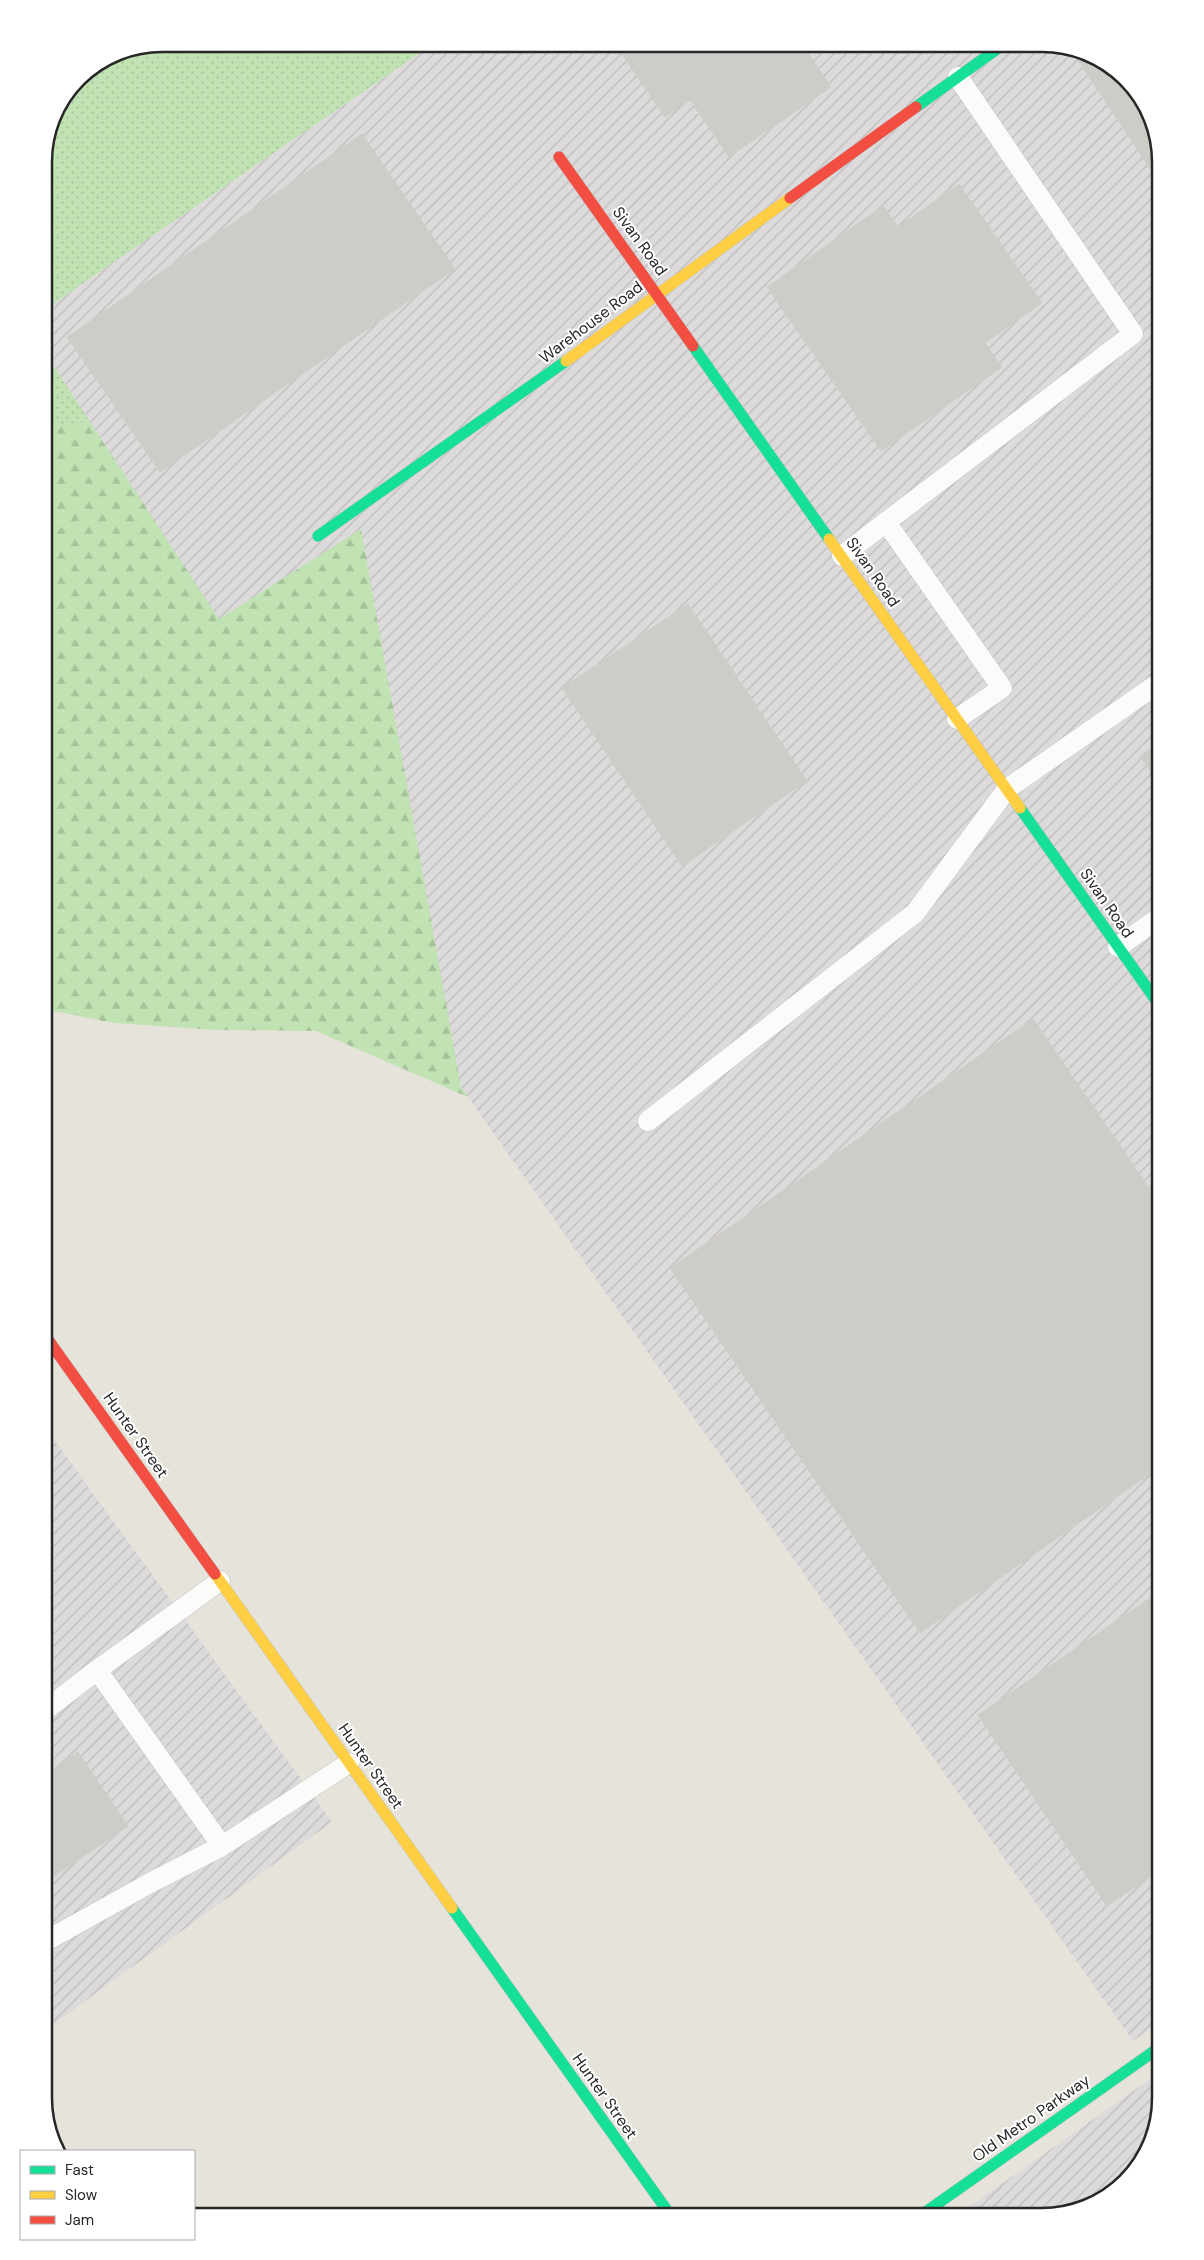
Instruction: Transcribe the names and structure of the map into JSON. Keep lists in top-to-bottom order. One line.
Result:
{"streets":{"street":["Sivan Road","Warehouse Road","Hunter Street","Old Metro Parkway"]},"crossings":[["Sivan Road","Warehouse Road"]],"legend":["Fast","Slow","Jam"]}
